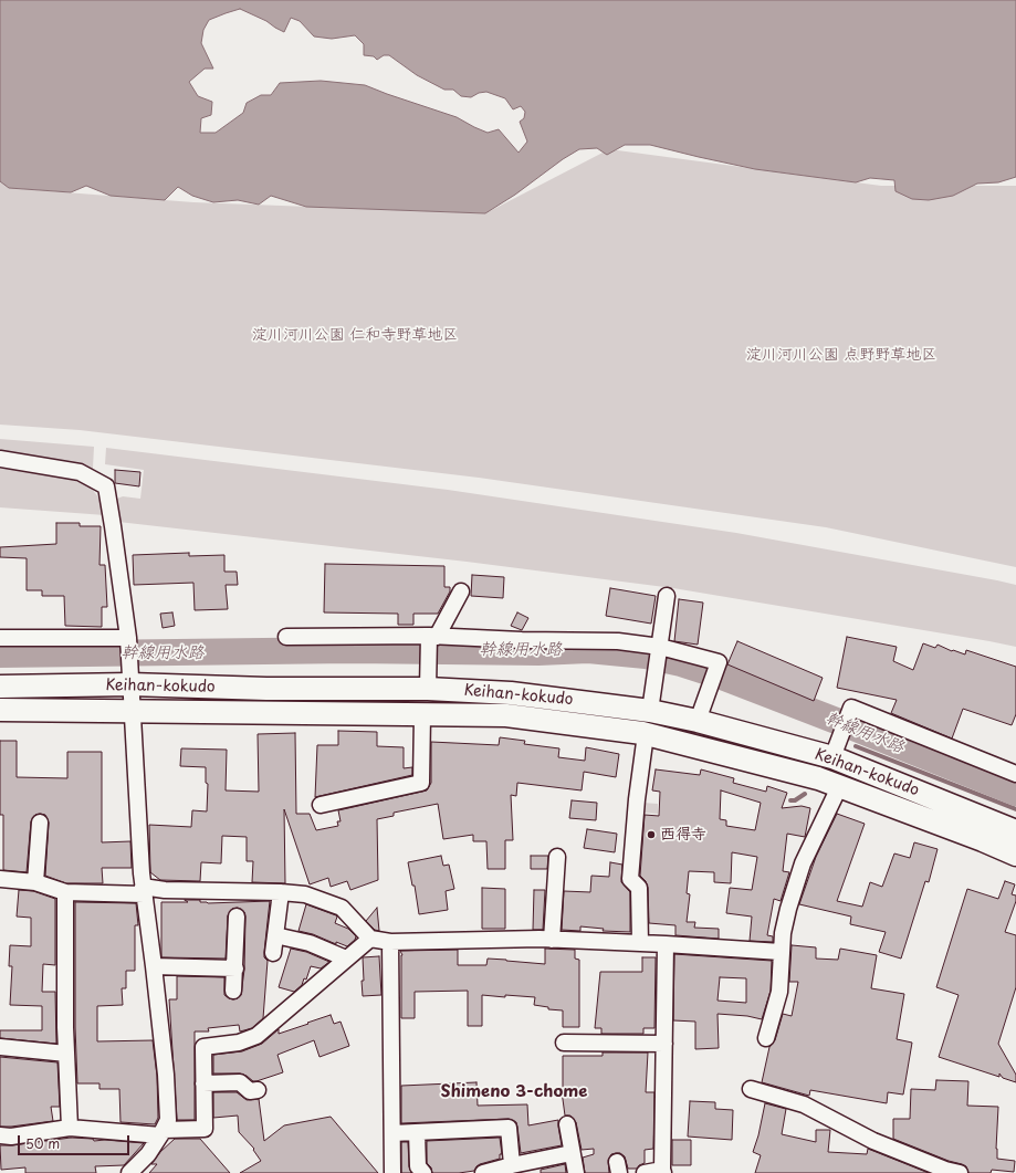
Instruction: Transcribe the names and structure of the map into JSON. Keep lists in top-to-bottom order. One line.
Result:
{"streets":{"highway":["Keihan-kokudo"]},"districts":["Shimeno 3-chome"],"water":["幹線用水路"],"parks":["淀川河川公園 仁和寺野草地区","淀川河川公園 点野野草地区"],"places":["西得寺"],"scale_bar":"50 m"}
